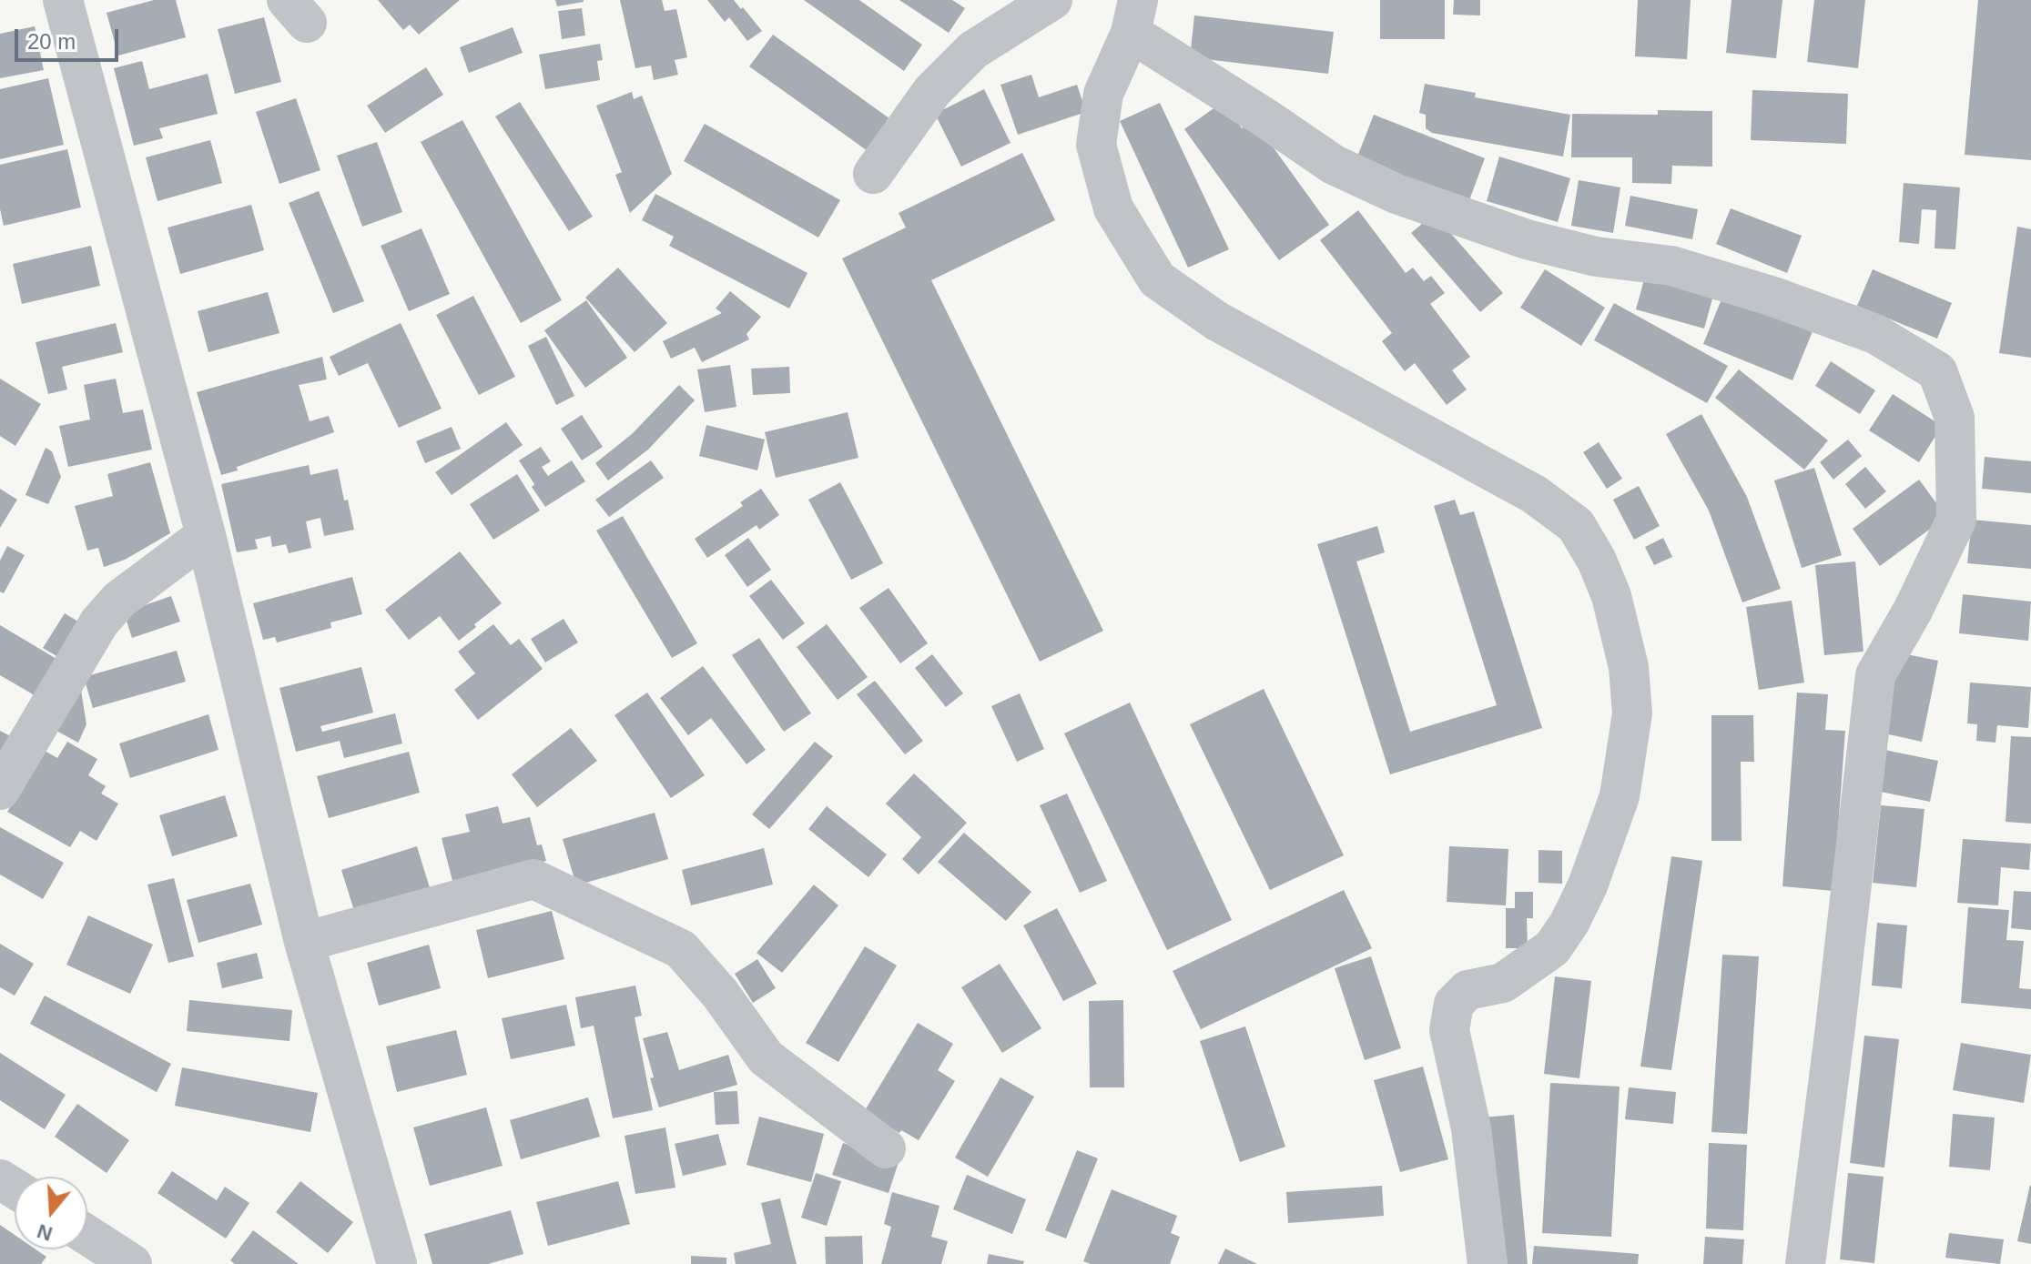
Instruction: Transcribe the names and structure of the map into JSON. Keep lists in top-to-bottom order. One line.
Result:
{"scale_bar":"20 m","north":"bottom"}
